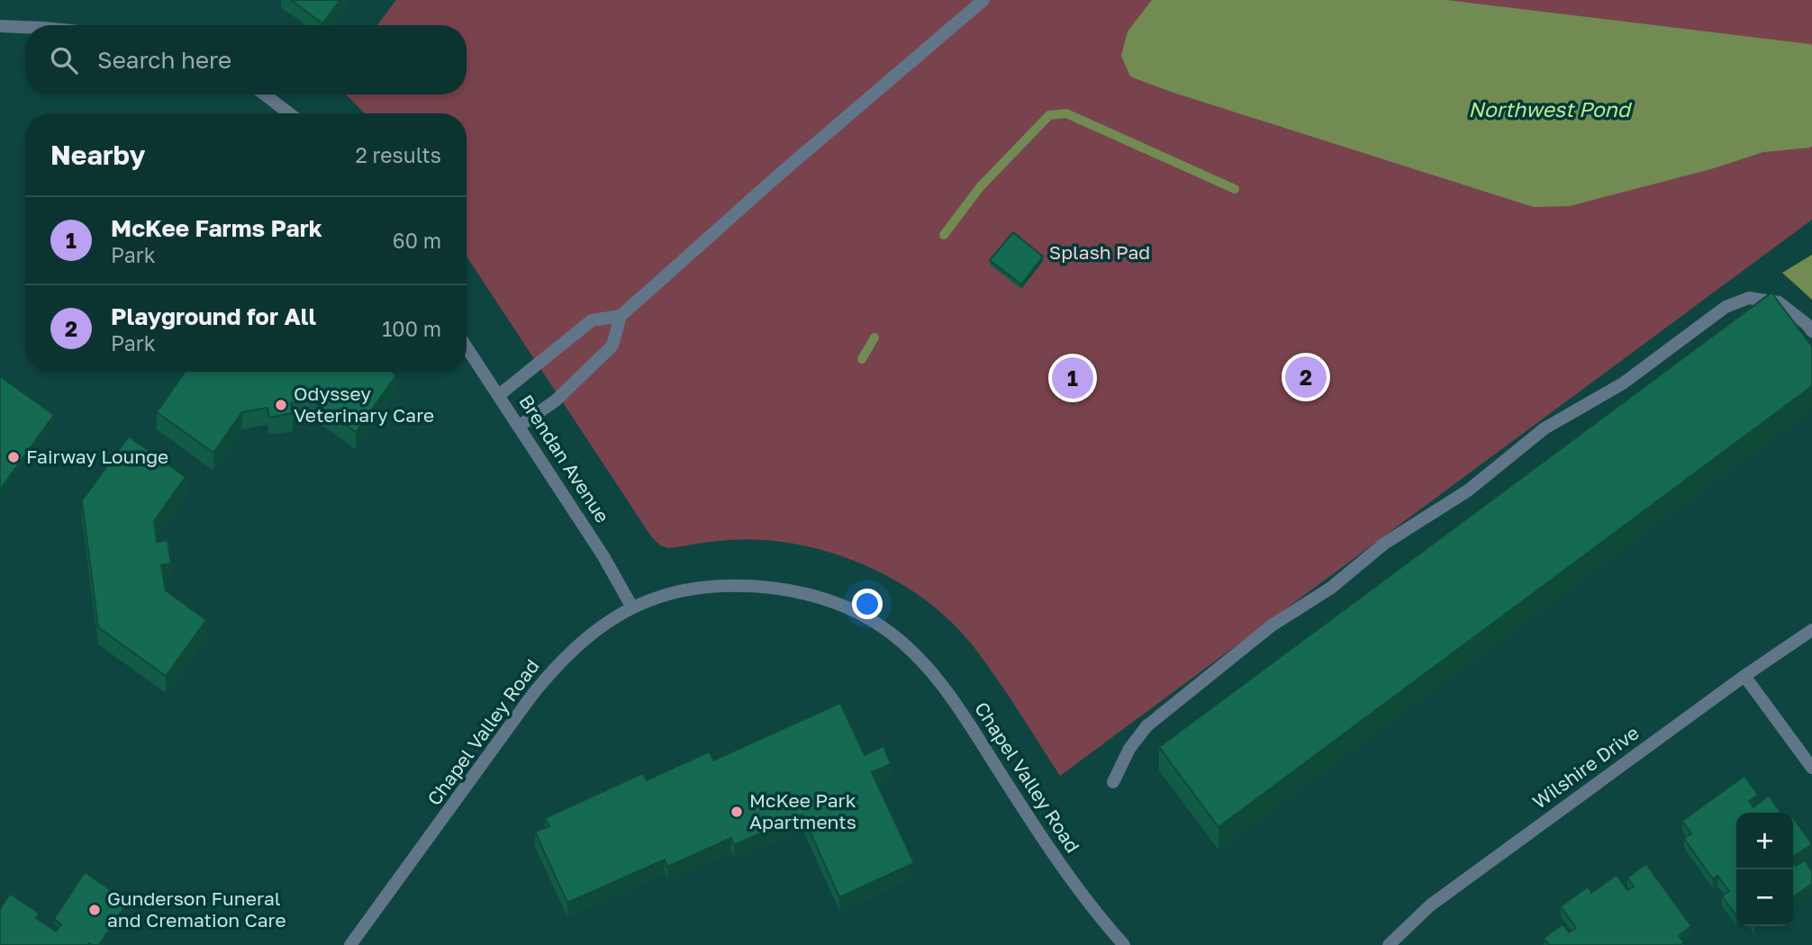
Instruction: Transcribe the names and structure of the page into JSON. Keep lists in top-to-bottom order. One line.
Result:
{"streets":{"street":["Brendan Avenue","Chapel Valley Road","Wilshire Drive"]},"crossings":[["Brendan Avenue","Chapel Valley Road"]],"water":["Northwest Pond"],"parks":["Splash Pad"],"places":["Odyssey Veterinary Care","Fairway Lounge","McKee Park Apartments","Gunderson Funeral and Cremation Care"],"page":{"search":"Search here","heading":["Nearby","2 results"],"list":[{"mark":"1","name":"McKee Farms Park","note":"Park","value":"60 m"},{"mark":"2","name":"Playground for All","note":"Park","value":"100 m"}],"pins":["2","1"],"map_buttons":["+","−"]}}
